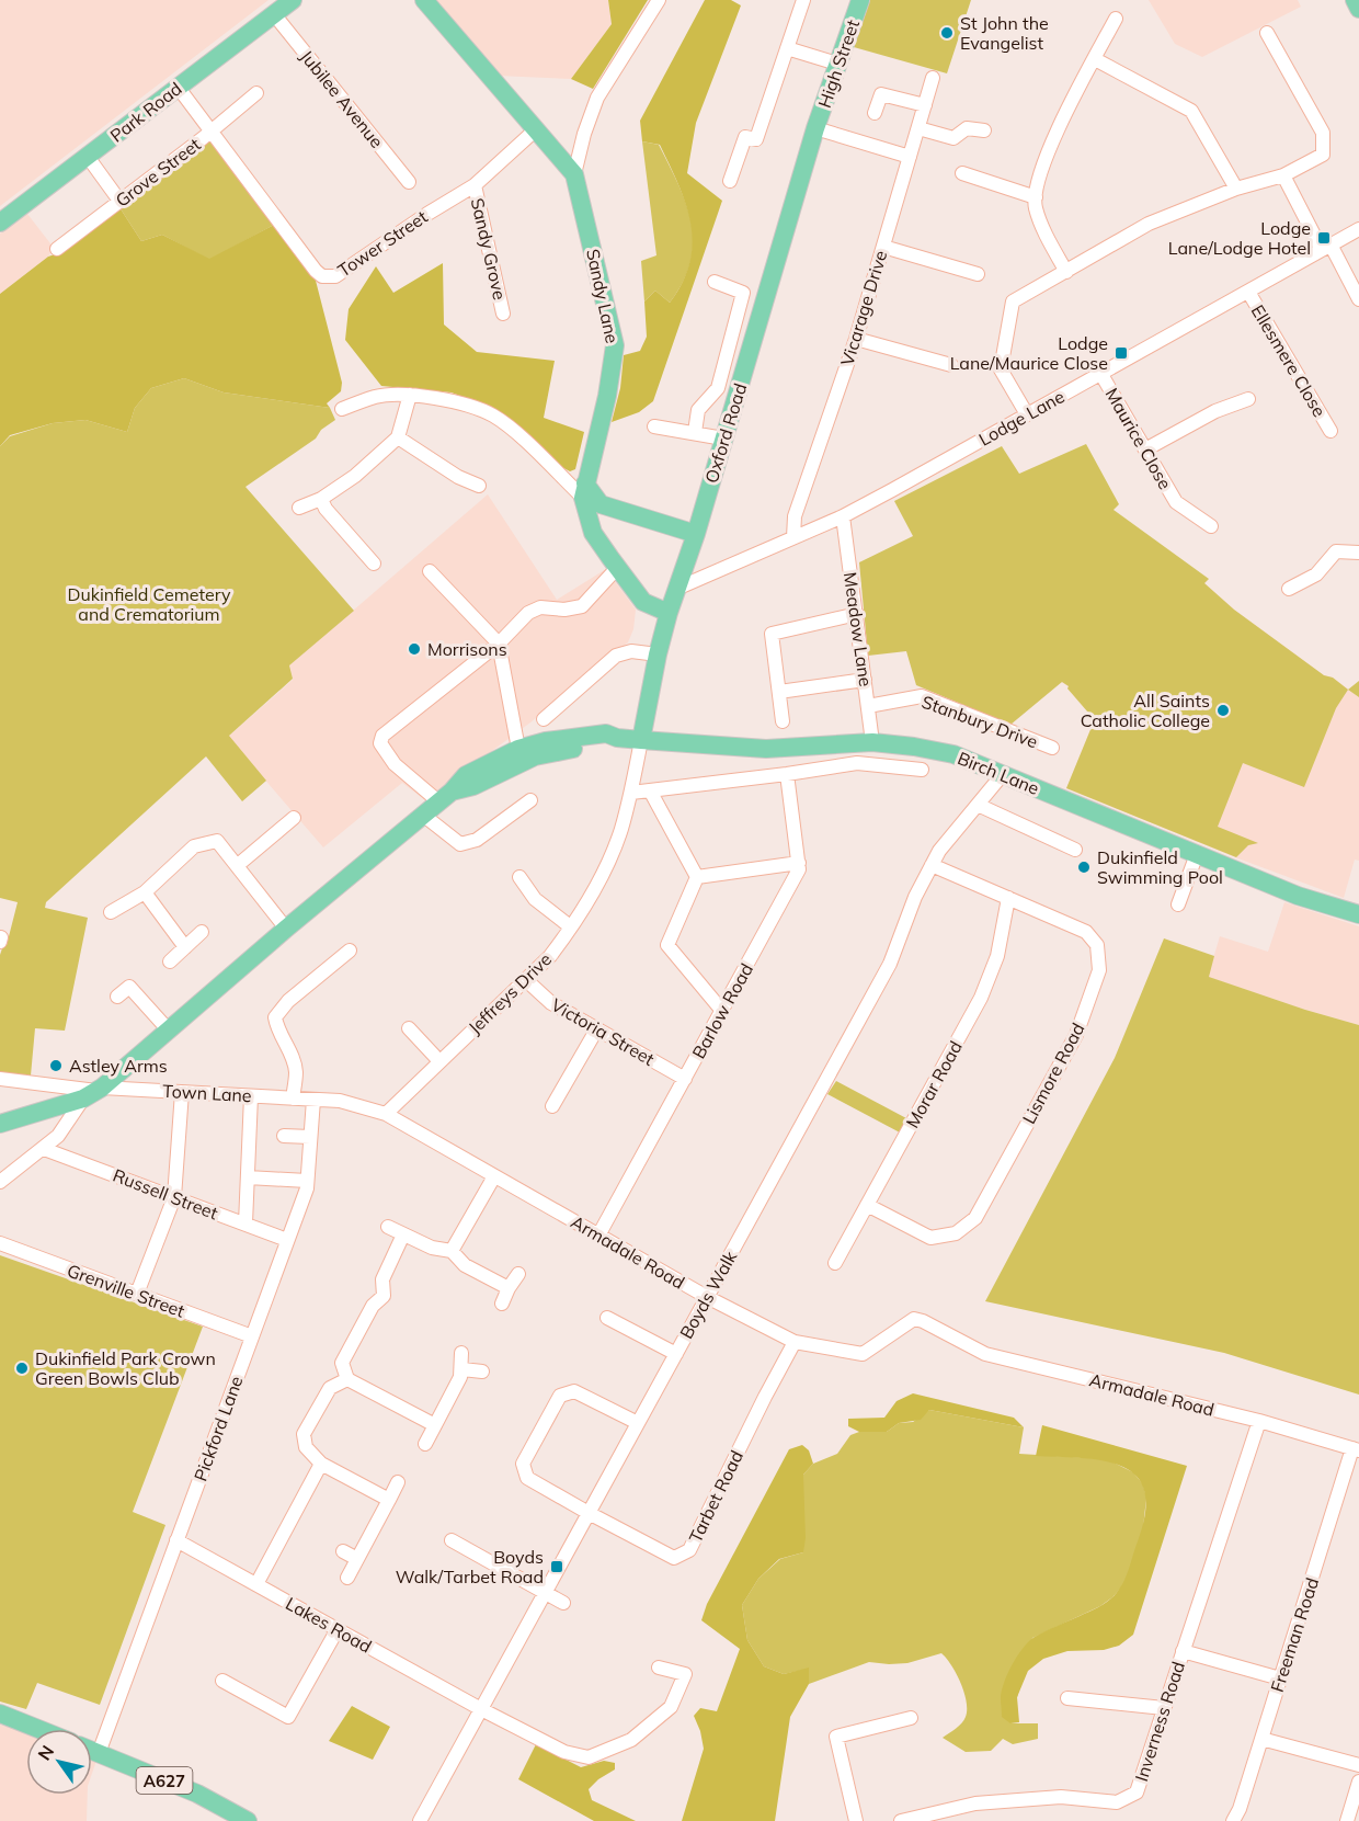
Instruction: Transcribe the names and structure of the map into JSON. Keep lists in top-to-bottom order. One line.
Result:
{"streets":{"main road":["High Street","Park Road","Sandy Lane","Oxford Road","Birch Lane","A627"],"street":["Jubilee Avenue","Grove Street","Tower Street","Sandy Grove","Vicarage Drive","Ellesmere Close","Lodge Lane","Maurice Close","Meadow Lane","Stanbury Drive","Jeffreys Drive","Barlow Road","Victoria Street","Lismore Road","Morar Road","Town Lane","Russell Street","Armadale Road","Grenville Street","Boyds Walk","Pickford Lane","Tarbet Road","Lakes Road","Freeman Road","Inverness Road"]},"crossings":[["High Street","Oxford Road"],["Jubilee Avenue","Park Road"],["Park Road","Tower Street"],["Grove Street","Tower Street"],["Tower Street","Sandy Grove"],["Tower Street","Sandy Lane"],["Sandy Lane","Oxford Road"],["Vicarage Drive","Lodge Lane"],["Ellesmere Close","Lodge Lane"],["Lodge Lane","Oxford Road"],["Lodge Lane","Maurice Close"],["Lodge Lane","Meadow Lane"],["Oxford Road","Birch Lane"],["Oxford Road","Jeffreys Drive"],["Meadow Lane","Stanbury Drive"],["Meadow Lane","Birch Lane"],["Birch Lane","Jeffreys Drive"],["Birch Lane","Boyds Walk"],["Jeffreys Drive","Victoria Street"],["Jeffreys Drive","Armadale Road"],["Barlow Road","Victoria Street"],["Barlow Road","Armadale Road"],["Lismore Road","Morar Road"],["Lismore Road","Boyds Walk"],["Town Lane","Armadale Road"],["Town Lane","Pickford Lane"],["Russell Street","Pickford Lane"],["Armadale Road","Boyds Walk"],["Armadale Road","Pickford Lane"],["Armadale Road","Tarbet Road"],["Armadale Road","Freeman Road"],["Armadale Road","Inverness Road"],["Grenville Street","Pickford Lane"],["Boyds Walk","Tarbet Road"],["Boyds Walk","Lakes Road"],["Pickford Lane","Lakes Road"],["Pickford Lane","A627"]],"parks":["Dukinfield Cemetery and Crematorium"],"places":{"other":["St John the Evangelist","Morrisons","All Saints Catholic College","Dukinfield Swimming Pool","Astley Arms","Dukinfield Park Crown Green Bowls Club"],"transit":["Lodge Lane/Lodge Hotel","Lodge Lane/Maurice Close","Boyds Walk/Tarbet Road"]},"north":"top left"}
